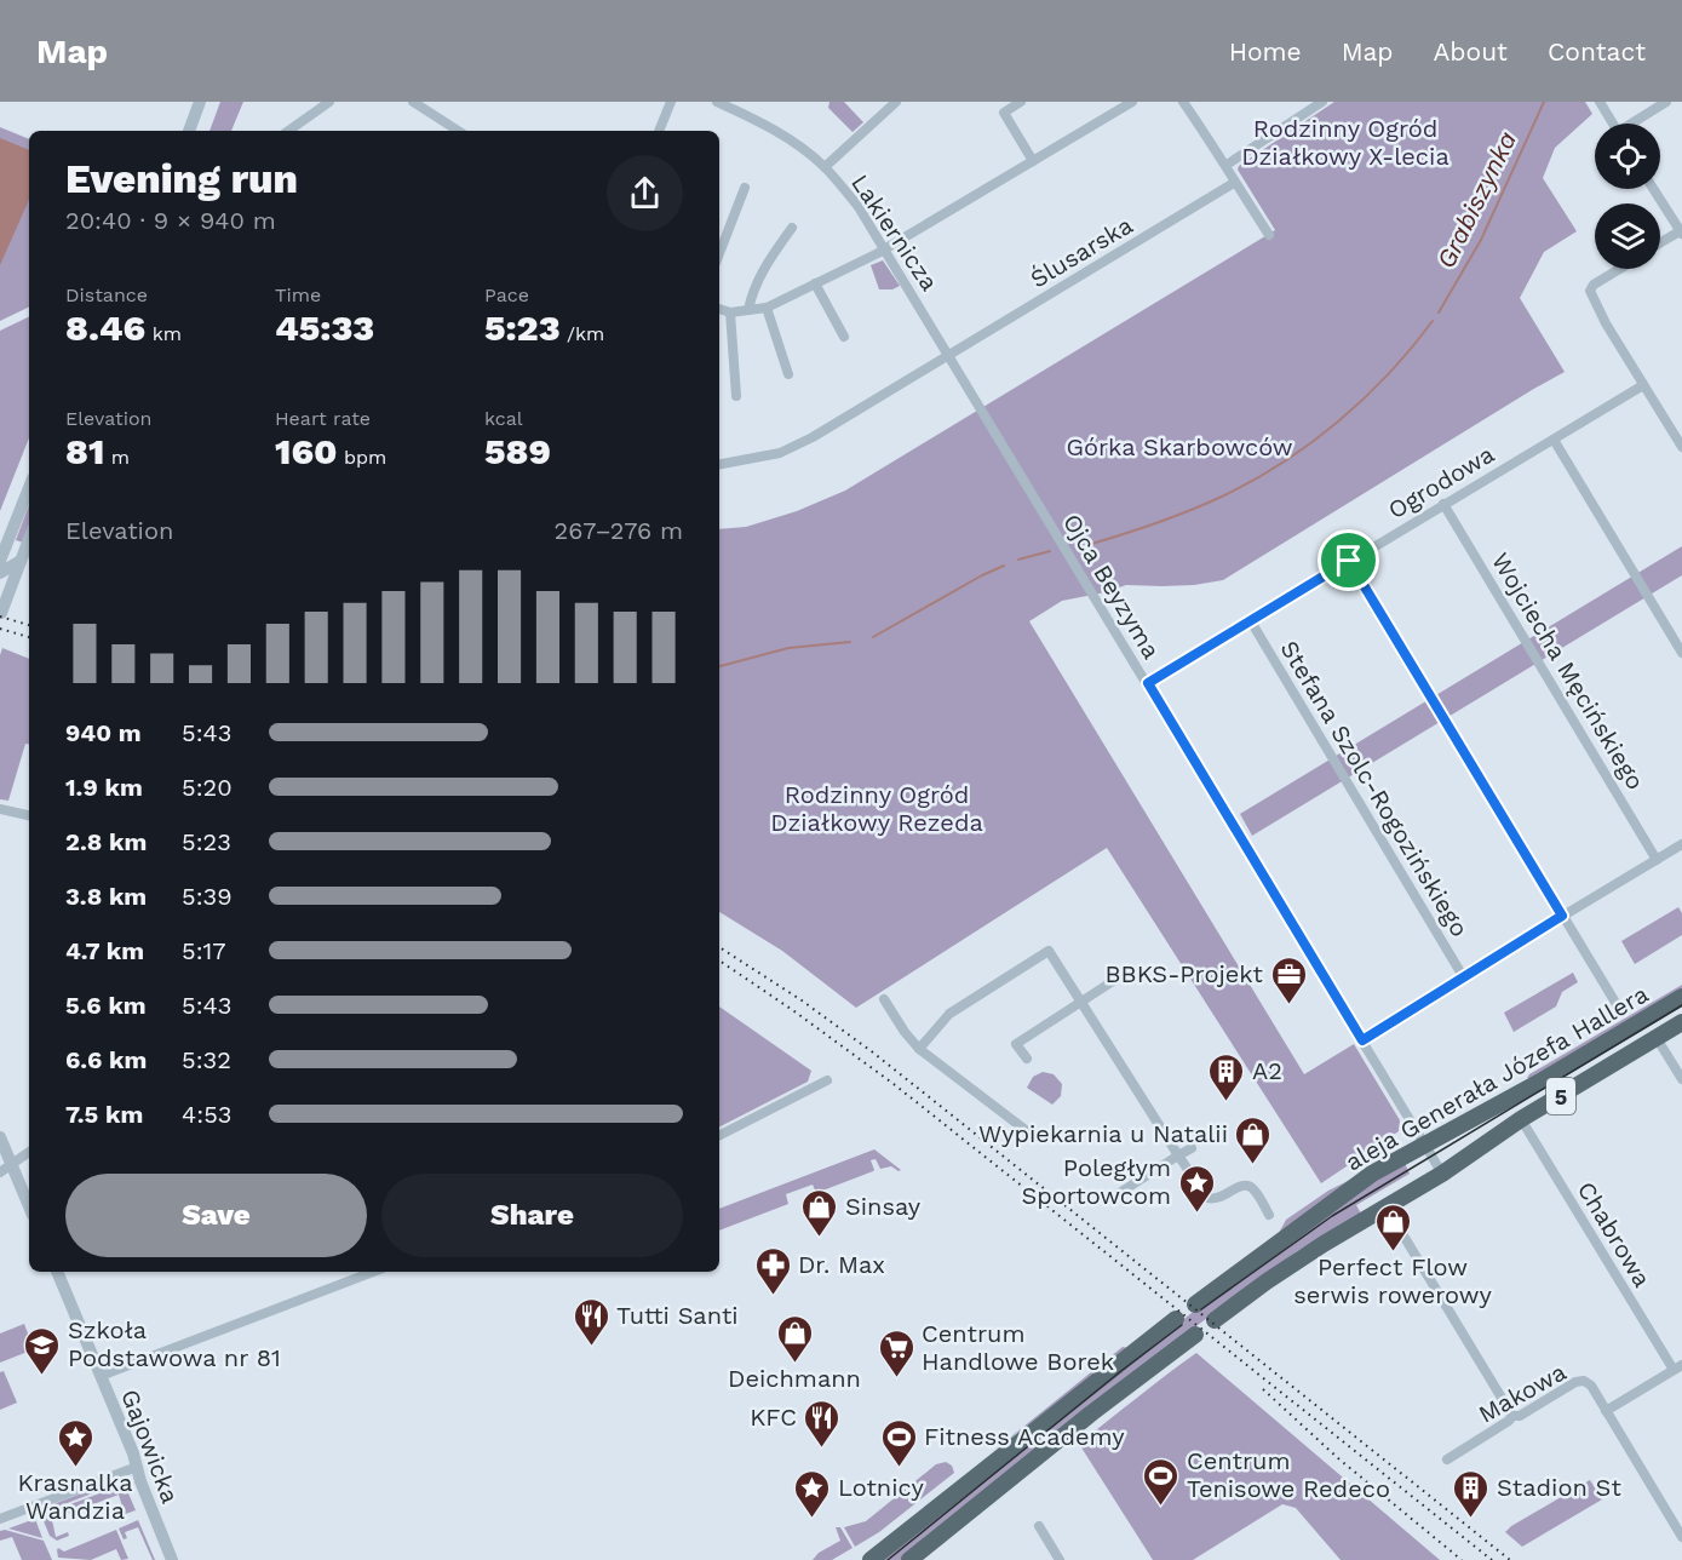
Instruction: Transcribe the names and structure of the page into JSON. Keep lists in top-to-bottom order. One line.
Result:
{"streets":{"main road":["aleja Generała Józefa Hallera","5"],"street":["Lakiernicza","Ślusarska","Ogrodowa","Ojca Beyzyma","Wojciecha Męcińskiego","Stefana Szolc-Rogozińskiego","Chabrowa","Makowa","Gajowicka"]},"crossings":[["Lakiernicza","Ślusarska"],["Lakiernicza","Ojca Beyzyma"],["Ślusarska","Ojca Beyzyma"],["Ogrodowa","Ojca Beyzyma"],["Ogrodowa","Wojciecha Męcińskiego"],["Ogrodowa","Stefana Szolc-Rogozińskiego"],["Ojca Beyzyma","aleja Generała Józefa Hallera"],["aleja Generała Józefa Hallera","Chabrowa"]],"water":["Grabiszynka"],"parks":["Rodzinny Ogród Działkowy X-lecia","Górka Skarbowców","Rodzinny Ogród Działkowy Rezeda"],"places":{"office":["BBKS-Projekt"],"building":["A2","Stadion St"],"shop":["Wypiekarnia u Natalii","Sinsay","Perfect Flow serwis rowerowy","Deichmann"],"place":["Poległym Sportowcom","Krasnalka Wandzia","Lotnicy"],"pharmacy":["Dr. Max"],"restaurant":["Tutti Santi","KFC"],"school or university":["Szkoła Podstawowa nr 81"],"supermarket":["Centrum Handlowe Borek"],"sports":["Fitness Academy","Centrum Tenisowe Redeco"]},"page":{"header":"Map","nav":["Home","Map","About","Contact"],"heading":["Evening run","20:40 · 9 × 940 m"],"stats":[["Distance","8.46 km"],["Time","45:33"],["Pace","5:23 /km"],["Elevation","81 m"],["Heart rate","160 bpm"],["kcal","589"]],"chart":["Elevation","267–276 m"],"list":[{"name":"940 m","note":"5:43"},{"name":"1.9 km","note":"5:20"},{"name":"2.8 km","note":"5:23"},{"name":"3.8 km","note":"5:39"},{"name":"4.7 km","note":"5:17"},{"name":"5.6 km","note":"5:43"},{"name":"6.6 km","note":"5:32"},{"name":"7.5 km","note":"4:53"}],"buttons":["Save","Share"]}}
